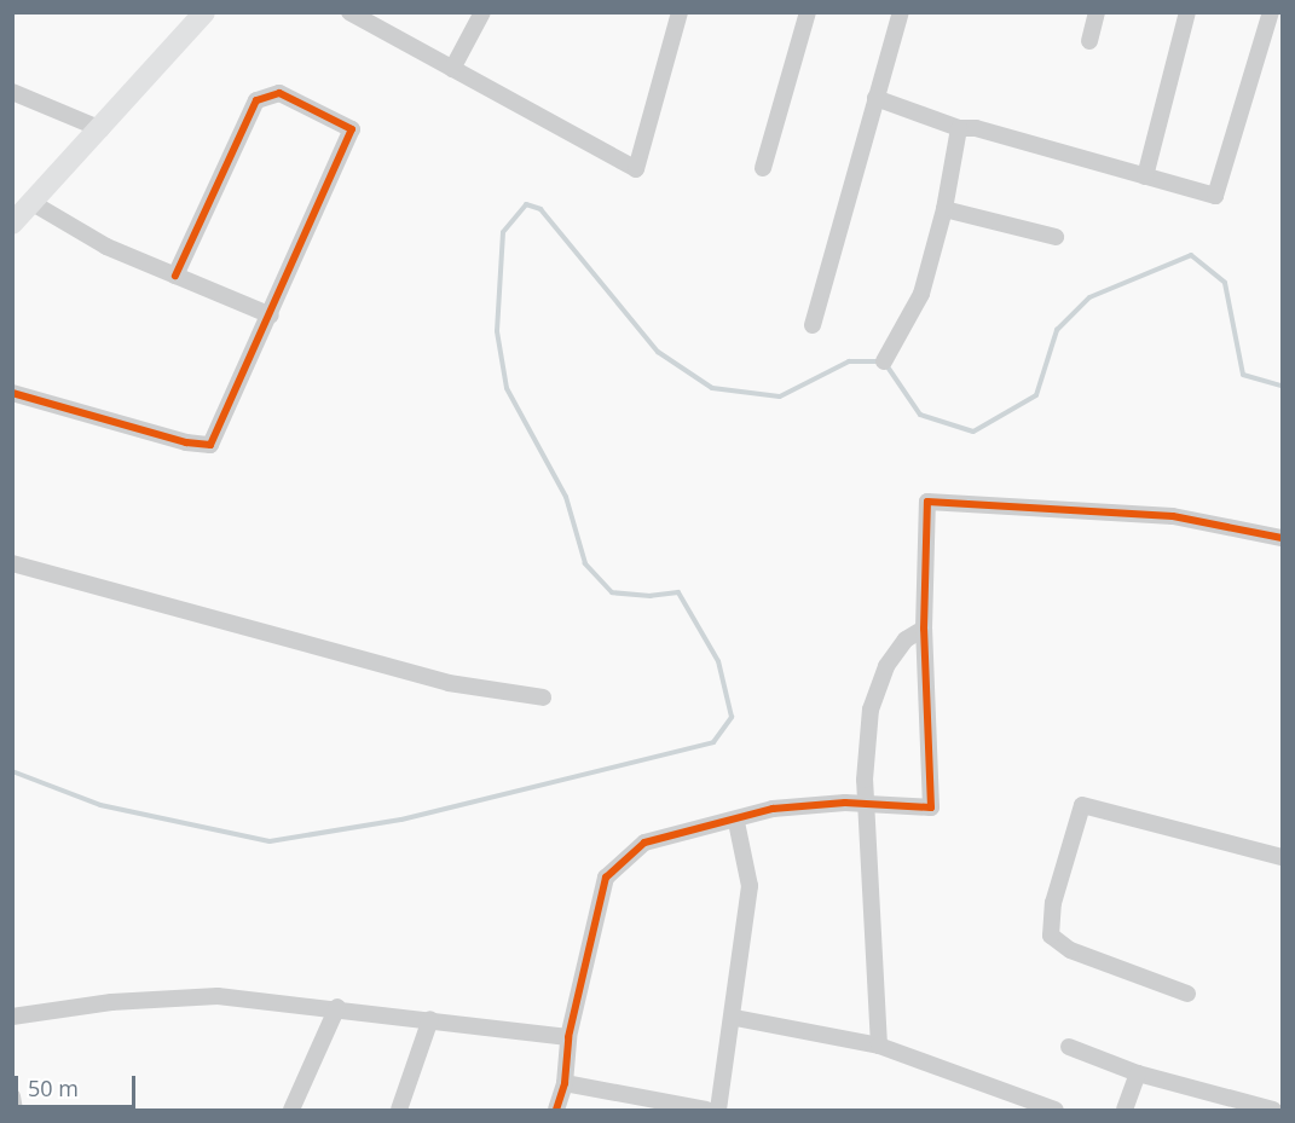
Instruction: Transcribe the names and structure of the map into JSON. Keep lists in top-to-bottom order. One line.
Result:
{"scale_bar":"50 m"}
